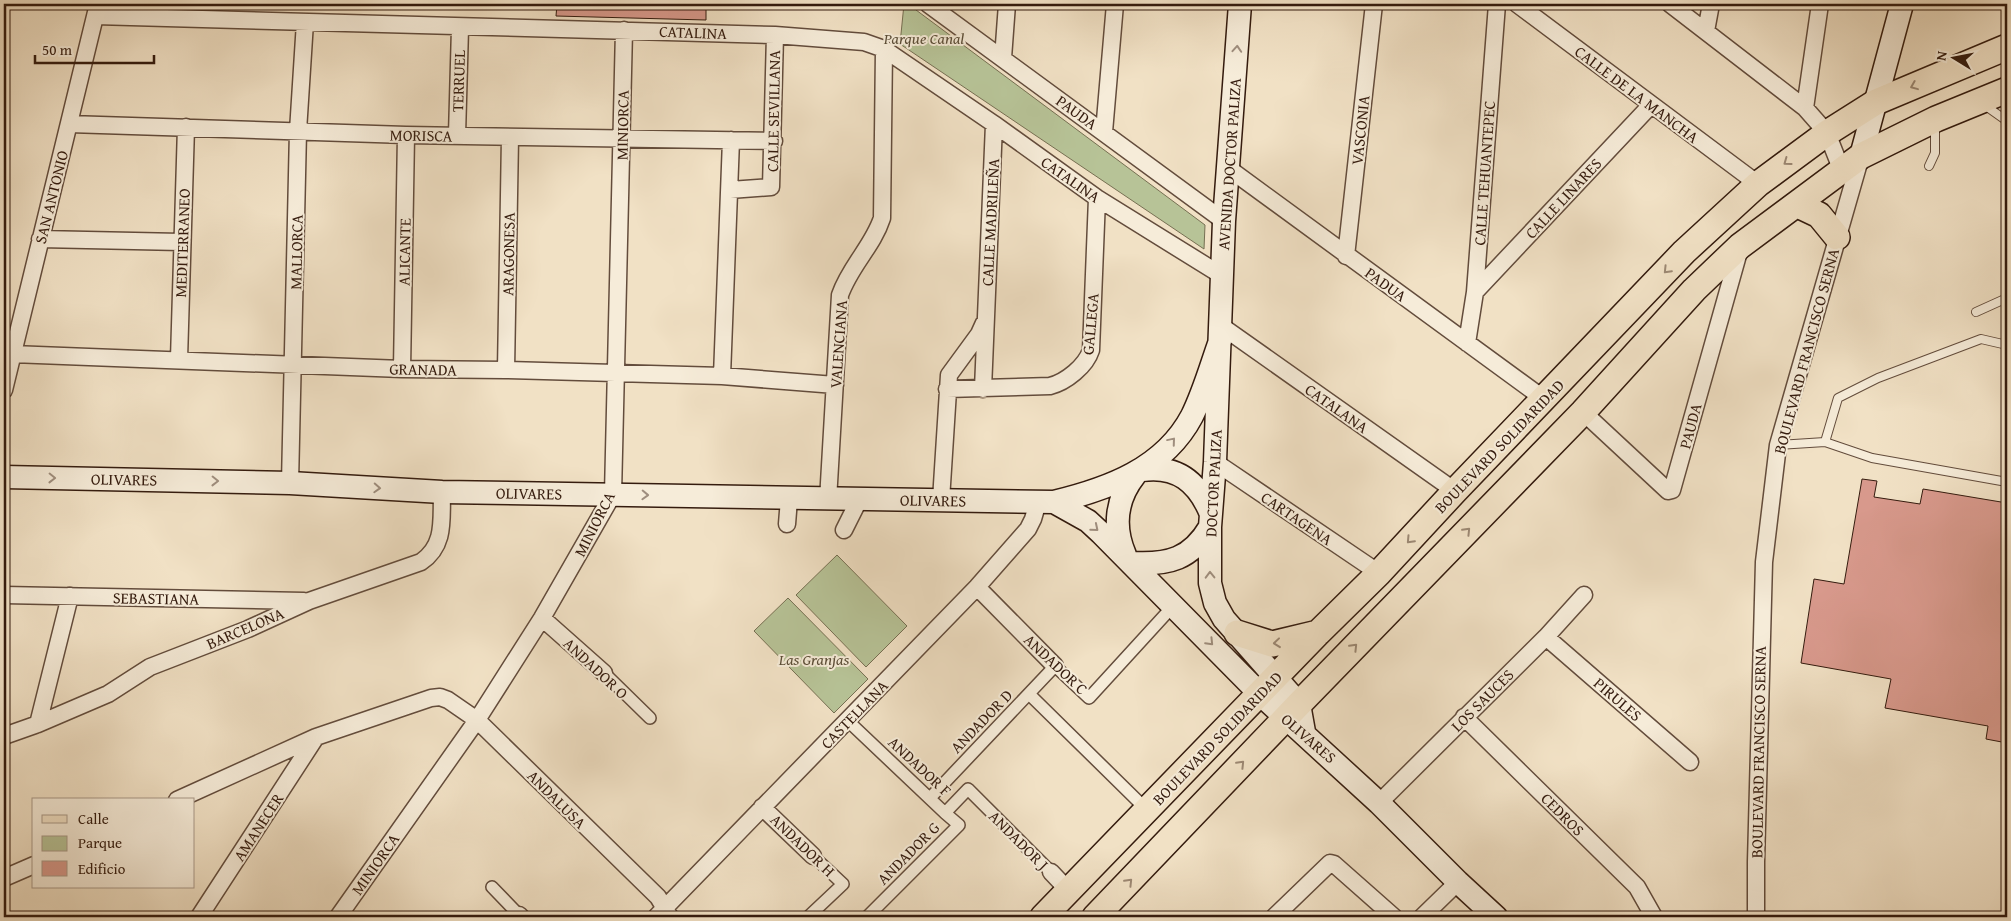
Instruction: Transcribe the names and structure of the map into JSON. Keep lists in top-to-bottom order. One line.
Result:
{"streets":{"main road":["AVENIDA DOCTOR PALIZA","BOULEVARD FRANCISCO SERNA","BOULEVARD SOLIDARIDAD","OLIVARES","DOCTOR PALIZA"],"street":["CATALINA","TERRUEL","CALLE DE LA MANCHA","CALLE SEVILLANA","PAUDA","MINIORCA","VASCONIA","MORISCA","CALLE TEHUANTEPEC","SAN ANTONIO","CALLE LINARES","CALLE MADRILEÑA","MEDITERRANEO","MALLORCA","ALICANTE","ARAGONESA","PADUA","GALLEGA","VALENCIANA","GRANADA","CATALANA","CARTAGENA","SEBASTIANA","BARCELONA","ANDADOR C","ANDADOR O","PIRULES","LOS SAUCES","CASTELLANA","ANDADOR D","ANDADOR F","ANDALUSA","CEDROS","AMANECER","ANDADOR J","ANDADOR H","ANDADOR G"]},"crossings":[["CATALINA","TERRUEL"],["CATALINA","CALLE SEVILLANA"],["CATALINA","MINIORCA"],["CATALINA","AVENIDA DOCTOR PALIZA"],["CATALINA","SAN ANTONIO"],["CATALINA","CALLE MADRILEÑA"],["CATALINA","MALLORCA"],["CATALINA","GALLEGA"],["CATALINA","VALENCIANA"],["TERRUEL","MORISCA"],["CALLE DE LA MANCHA","CALLE LINARES"],["CALLE DE LA MANCHA","BOULEVARD SOLIDARIDAD"],["CALLE SEVILLANA","MORISCA"],["PAUDA","AVENIDA DOCTOR PALIZA"],["MINIORCA","MORISCA"],["MINIORCA","GRANADA"],["MINIORCA","OLIVARES"],["MINIORCA","ANDADOR O"],["MINIORCA","ANDALUSA"],["VASCONIA","PADUA"],["MORISCA","SAN ANTONIO"],["MORISCA","MEDITERRANEO"],["MORISCA","MALLORCA"],["MORISCA","ALICANTE"],["MORISCA","ARAGONESA"],["AVENIDA DOCTOR PALIZA","PADUA"],["AVENIDA DOCTOR PALIZA","CATALANA"],["AVENIDA DOCTOR PALIZA","OLIVARES"],["AVENIDA DOCTOR PALIZA","DOCTOR PALIZA"],["CALLE TEHUANTEPEC","CALLE LINARES"],["CALLE TEHUANTEPEC","PADUA"],["SAN ANTONIO","GRANADA"],["CALLE MADRILEÑA","GALLEGA"],["MEDITERRANEO","GRANADA"],["MALLORCA","GRANADA"],["MALLORCA","OLIVARES"],["ALICANTE","GRANADA"],["ARAGONESA","GRANADA"],["PADUA","BOULEVARD SOLIDARIDAD"],["VALENCIANA","GRANADA"],["VALENCIANA","OLIVARES"],["BOULEVARD FRANCISCO SERNA","BOULEVARD SOLIDARIDAD"],["CATALANA","BOULEVARD SOLIDARIDAD"],["CATALANA","OLIVARES"],["CATALANA","DOCTOR PALIZA"],["BOULEVARD SOLIDARIDAD","OLIVARES"],["BOULEVARD SOLIDARIDAD","DOCTOR PALIZA"],["BOULEVARD SOLIDARIDAD","CARTAGENA"],["BOULEVARD SOLIDARIDAD","ANDADOR J"],["OLIVARES","DOCTOR PALIZA"],["OLIVARES","BARCELONA"],["OLIVARES","ANDADOR C"],["OLIVARES","LOS SAUCES"],["OLIVARES","CASTELLANA"],["DOCTOR PALIZA","CARTAGENA"],["SEBASTIANA","BARCELONA"],["ANDADOR C","CASTELLANA"],["ANDADOR C","ANDADOR D"],["PIRULES","LOS SAUCES"],["LOS SAUCES","CEDROS"],["CASTELLANA","ANDADOR F"],["CASTELLANA","ANDALUSA"],["CASTELLANA","ANDADOR H"],["ANDADOR D","ANDADOR F"],["ANDADOR F","ANDADOR J"],["ANDADOR F","ANDADOR G"],["ANDALUSA","AMANECER"]],"one_way":["AVENIDA DOCTOR PALIZA","OLIVARES"],"parks":["Parque Canal","Las Granjas"],"legend":["Calle","Parque","Edificio"],"scale_bar":"50 m","north":"left"}
